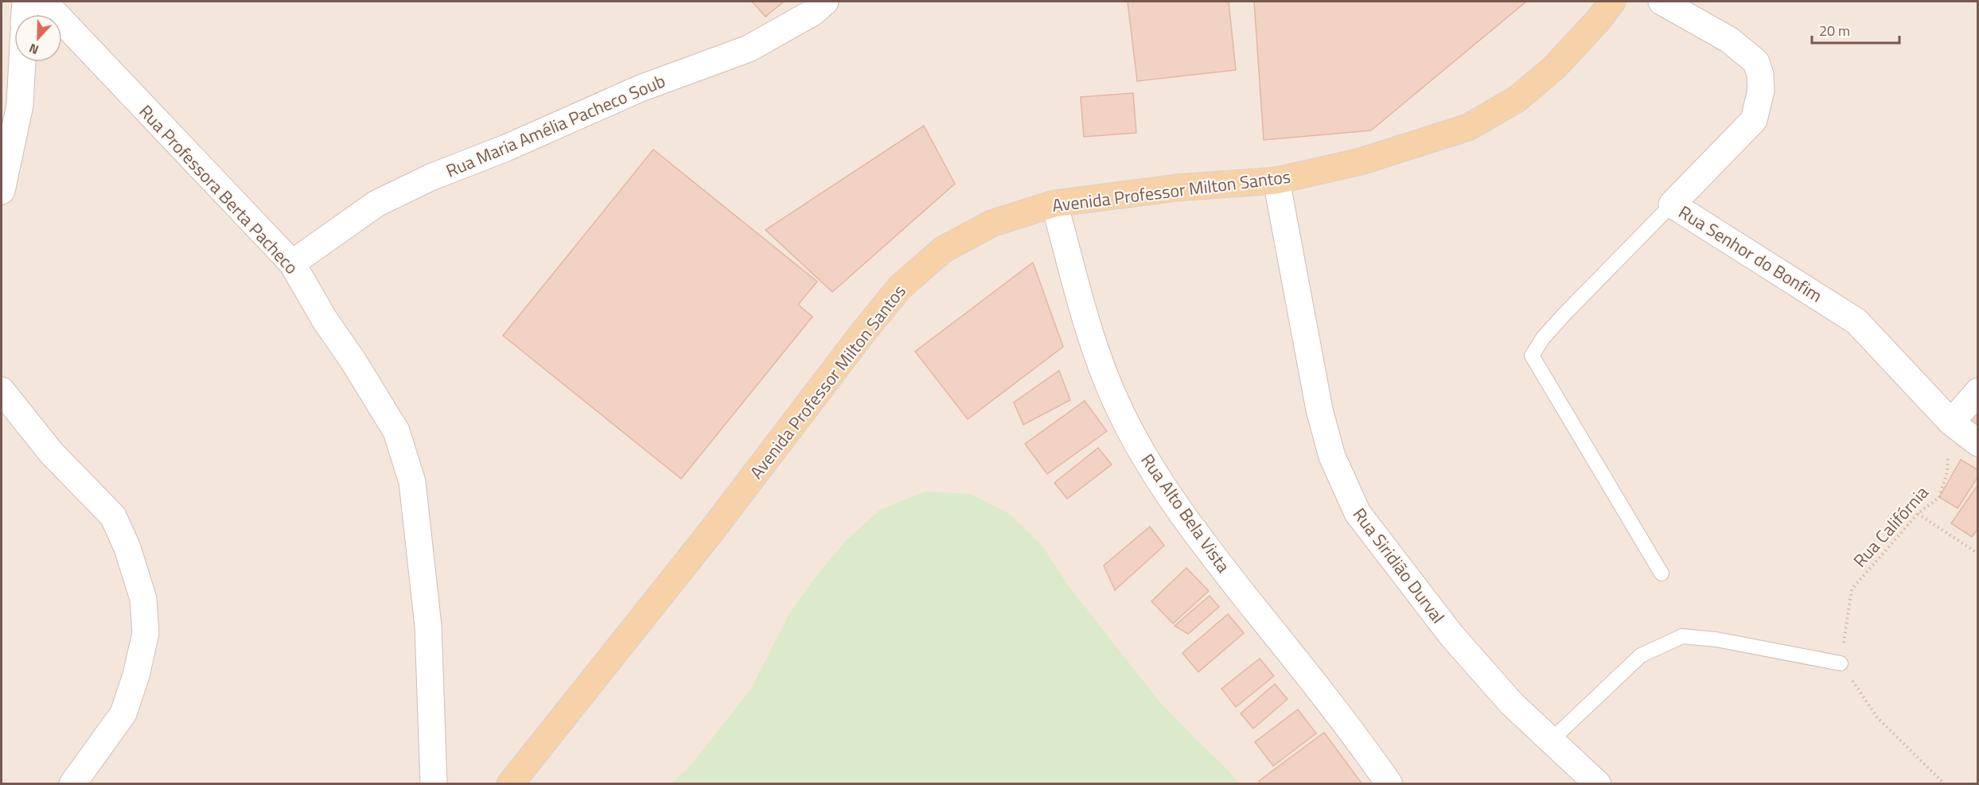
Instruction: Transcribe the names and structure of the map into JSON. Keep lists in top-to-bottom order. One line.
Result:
{"streets":{"main road":["Avenida Professor Milton Santos"],"street":["Rua Maria Amélia Pacheco Soub","Rua Professora Berta Pacheco","Rua Senhor do Bonfim","Rua Alto Bela Vista","Rua Siridião Durval"],"path":["Rua Califórnia"]},"crossings":[["Rua Maria Amélia Pacheco Soub","Rua Professora Berta Pacheco"],["Avenida Professor Milton Santos","Rua Alto Bela Vista"],["Avenida Professor Milton Santos","Rua Siridião Durval"],["Rua Senhor do Bonfim","Rua Califórnia"]],"scale_bar":"20 m","north":"bottom"}
